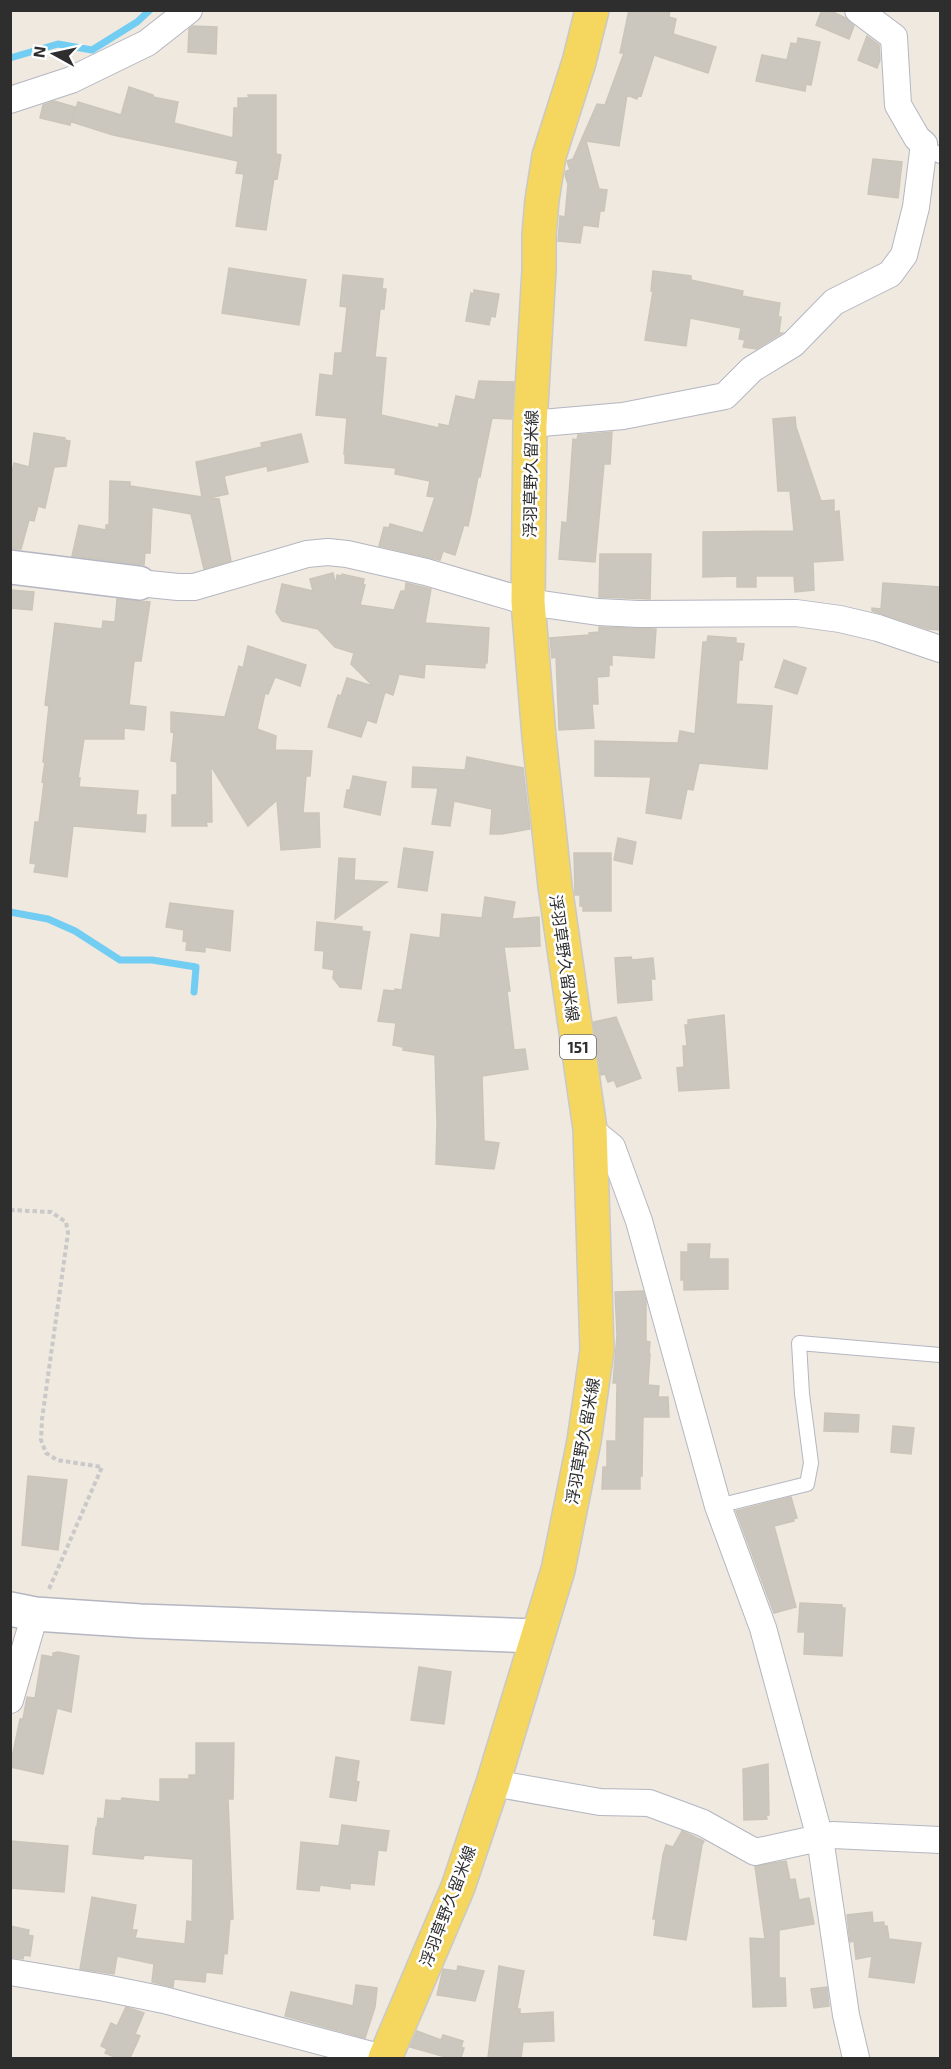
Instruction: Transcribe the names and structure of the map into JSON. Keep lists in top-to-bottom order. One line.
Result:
{"streets":{"main road":["浮羽草野久留米線","151"]},"north":"left"}
